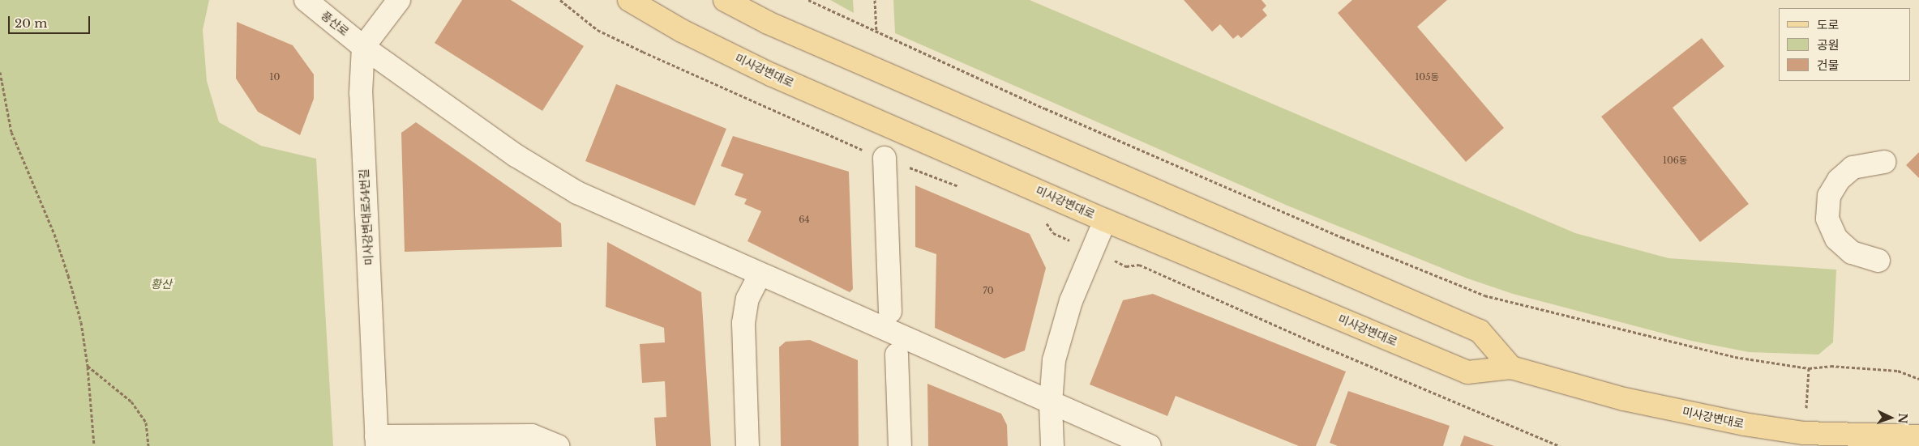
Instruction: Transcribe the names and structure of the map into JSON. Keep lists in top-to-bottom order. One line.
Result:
{"streets":{"main road":["미사강변대로"],"street":["풍산로","미사강변대로54번길"]},"crossings":[["풍산로","미사강변대로54번길"]],"parks":["황산"],"house_numbers":["10","105동","106동","64","70"],"legend":["도로","공원","건물"],"scale_bar":"20 m","north":"right"}
